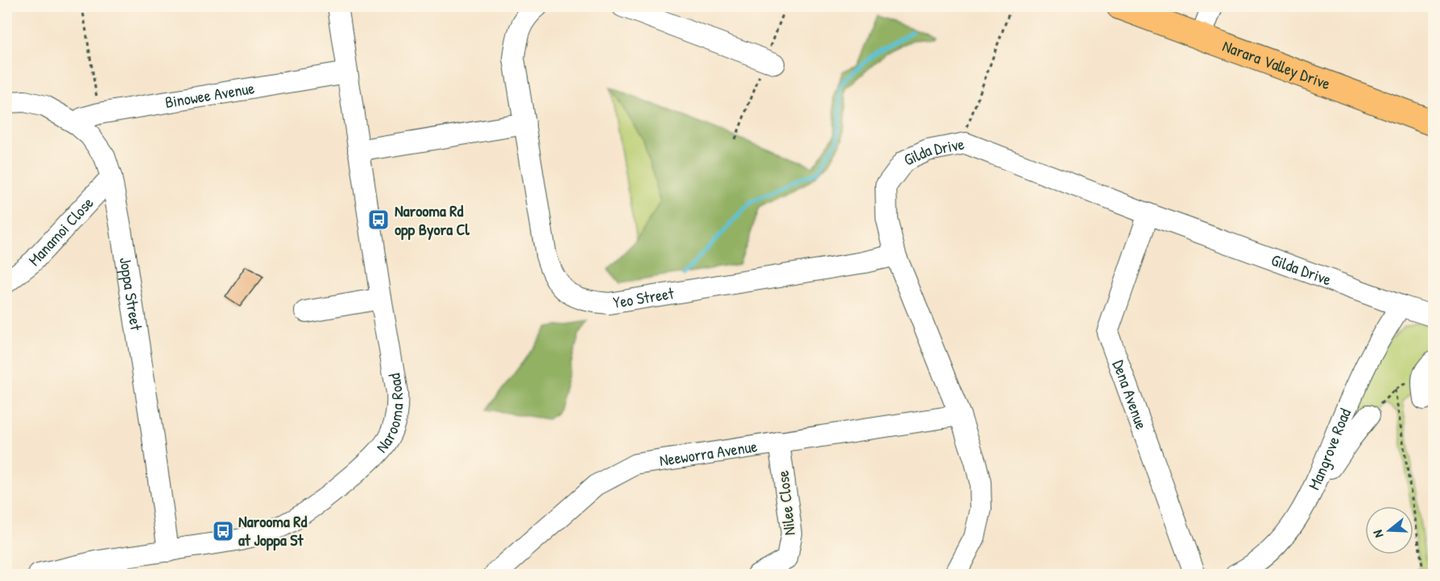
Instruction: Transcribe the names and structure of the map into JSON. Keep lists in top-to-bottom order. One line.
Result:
{"streets":{"main road":["Narara Valley Drive"],"street":["Binowee Avenue","Gilda Drive","Manamoi Close","Joppa Street","Yeo Street","Dena Avenue","Narooma Road","Mangrove Road","Neeworra Avenue","Nilee Close"]},"crossings":[["Binowee Avenue","Joppa Street"],["Binowee Avenue","Narooma Road"],["Gilda Drive","Yeo Street"],["Gilda Drive","Dena Avenue"],["Gilda Drive","Mangrove Road"],["Gilda Drive","Neeworra Avenue"],["Manamoi Close","Joppa Street"],["Joppa Street","Narooma Road"],["Neeworra Avenue","Nilee Close"]],"places":{"bus stop":["Narooma Rd opp Byora Cl","Narooma Rd at Joppa St"]},"north":"left"}
